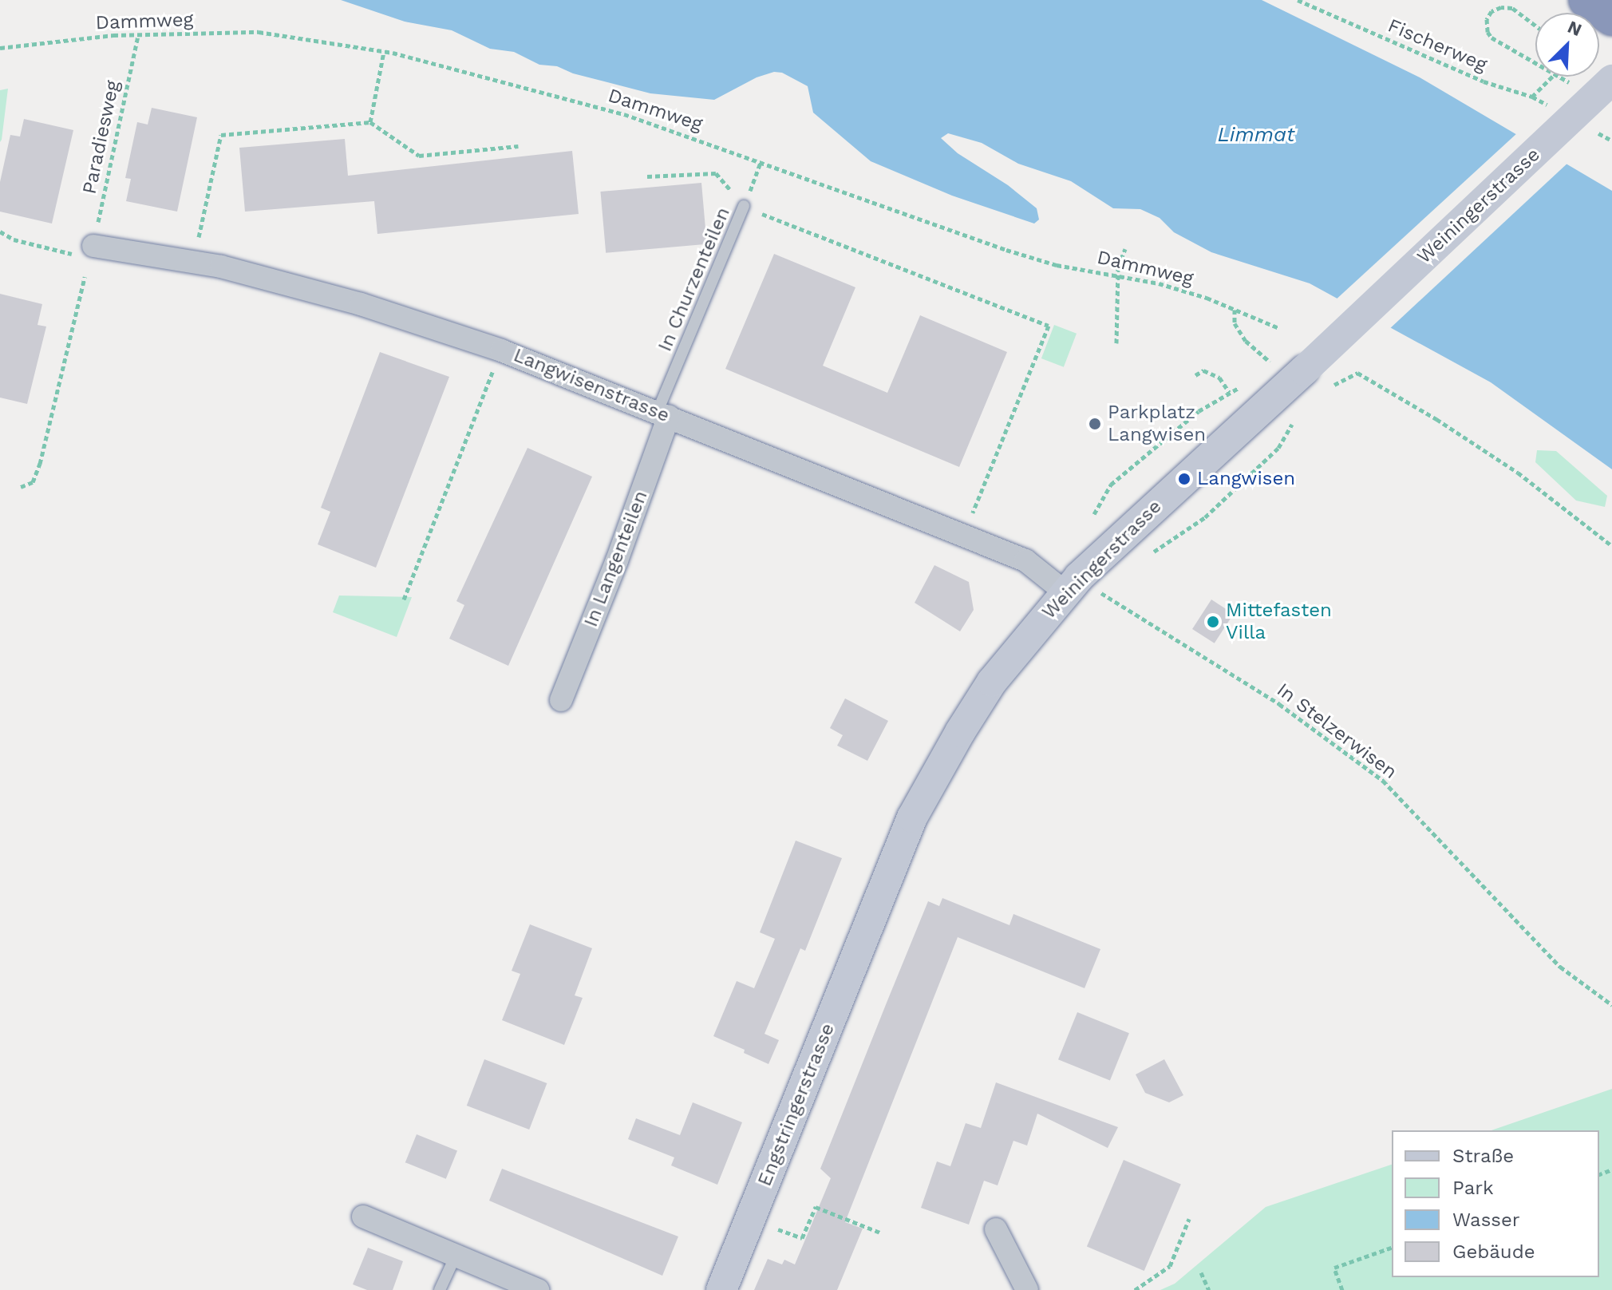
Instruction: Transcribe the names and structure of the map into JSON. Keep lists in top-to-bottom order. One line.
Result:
{"streets":{"main road":["Weiningerstrasse","Engstringerstrasse"],"street":["Langwisenstrasse","In Langenteilen"],"lane":["In Churzenteilen"],"path":["Dammweg","Fischerweg","Paradiesweg","In Stelzerwisen"]},"crossings":[["Dammweg","Paradiesweg"],["Dammweg","In Churzenteilen"],["Paradiesweg","Langwisenstrasse"],["Weiningerstrasse","Langwisenstrasse"],["Weiningerstrasse","Engstringerstrasse"],["In Churzenteilen","Langwisenstrasse"],["In Churzenteilen","In Langenteilen"],["Langwisenstrasse","In Langenteilen"]],"water":["Limmat"],"places":["Parkplatz Langwisen","Langwisen","Mittefasten Villa"],"legend":["Straße","Park","Wasser","Gebäude"],"north":"top right"}
